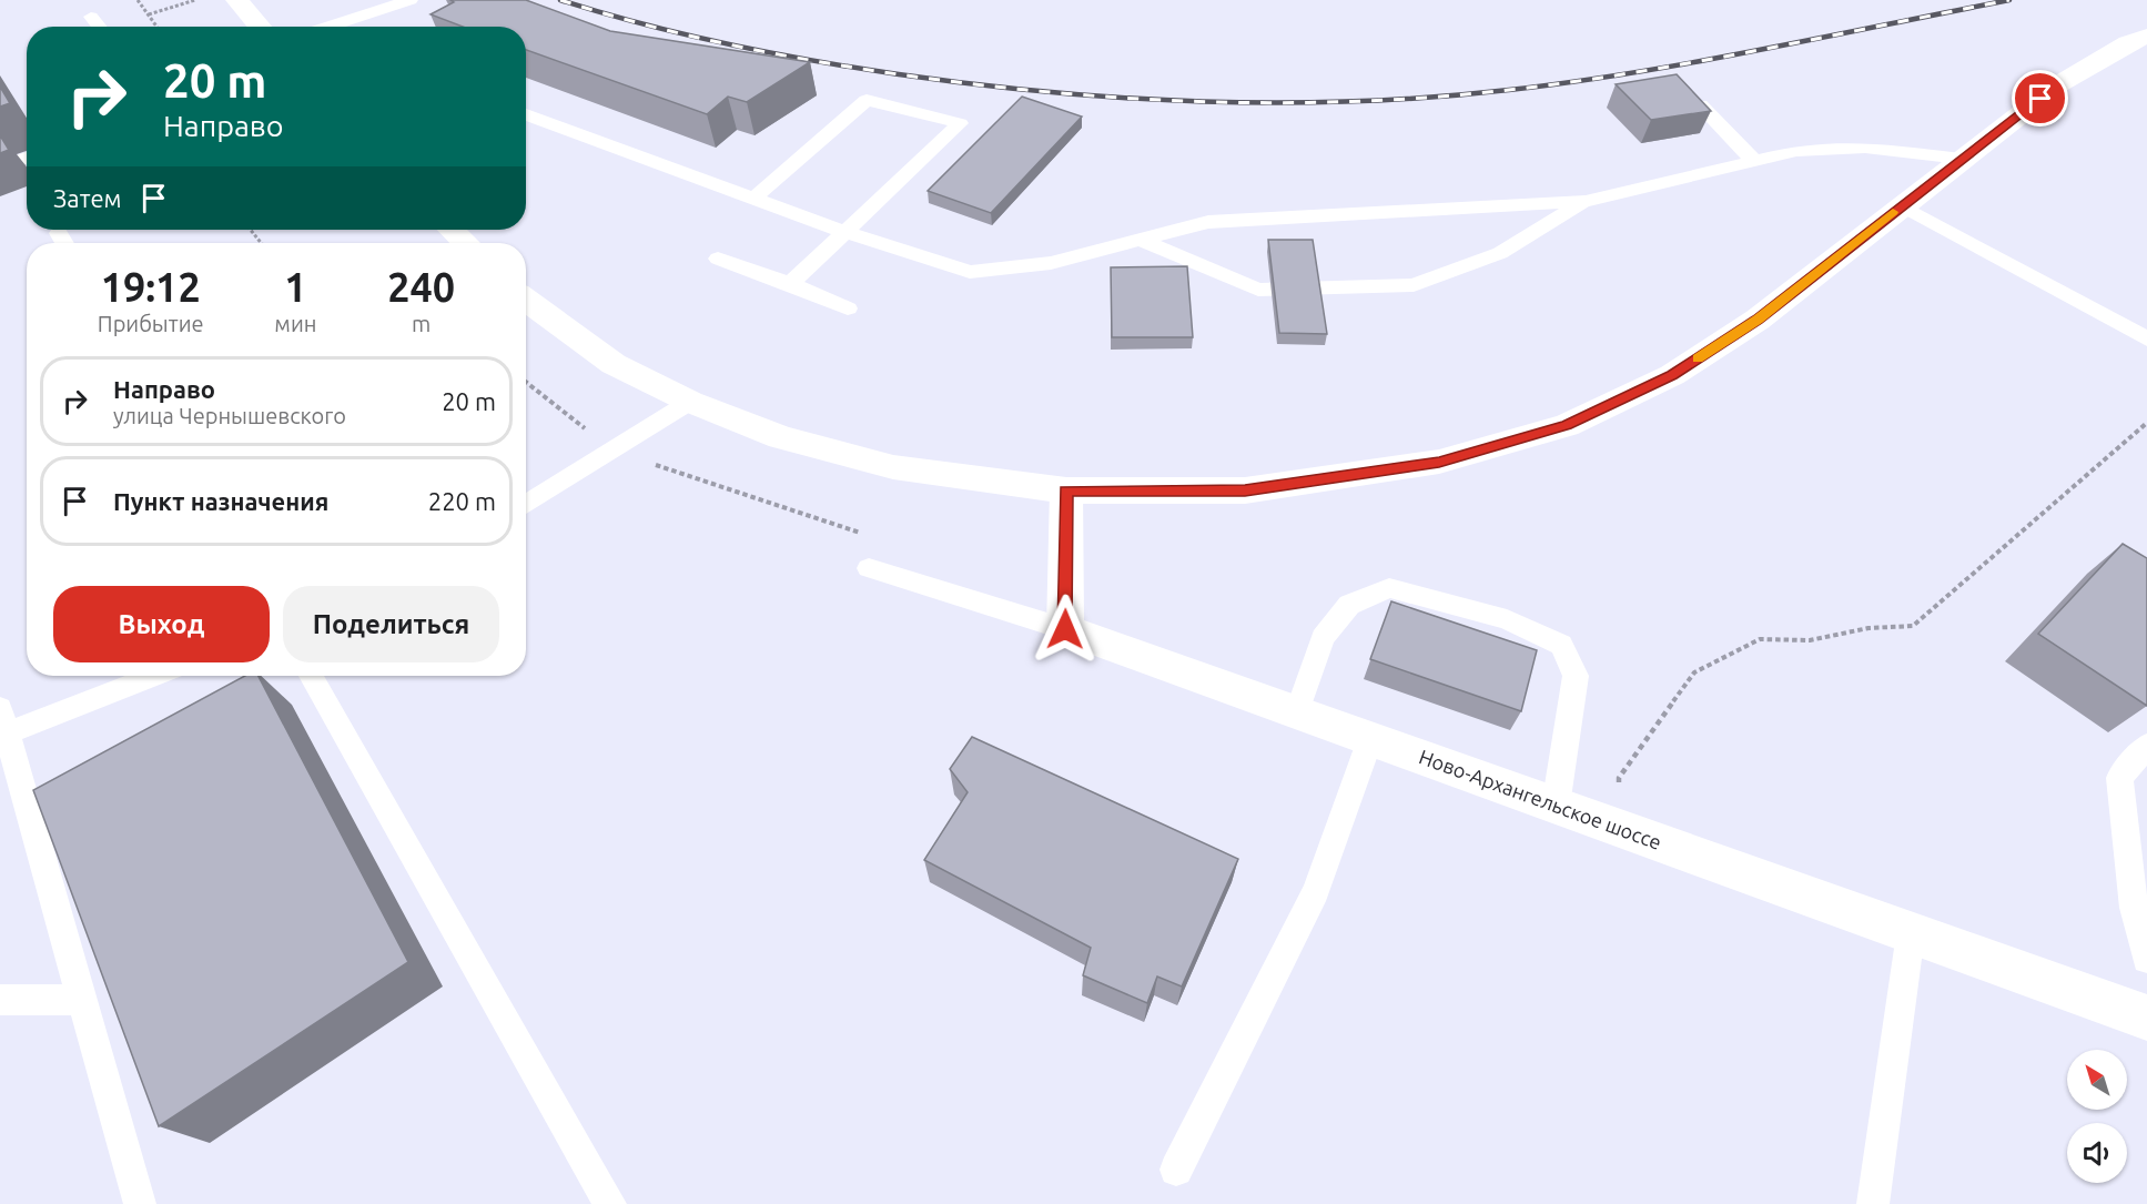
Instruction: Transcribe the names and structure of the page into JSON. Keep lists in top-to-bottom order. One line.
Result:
{"streets":{"main road":["Ново-Архангельское шоссе"]},"north":"top left","page":{"turn":["20 m","Направо"],"then":"Затем","eta":["19:12","Прибытие","1","мин","240","m"],"list":[{"name":"Направо","note":"улица Чернышевского","value":"20 m"},{"name":"Пункт назначения","value":"220 m"}],"buttons":["Выход","Поделиться"]}}
